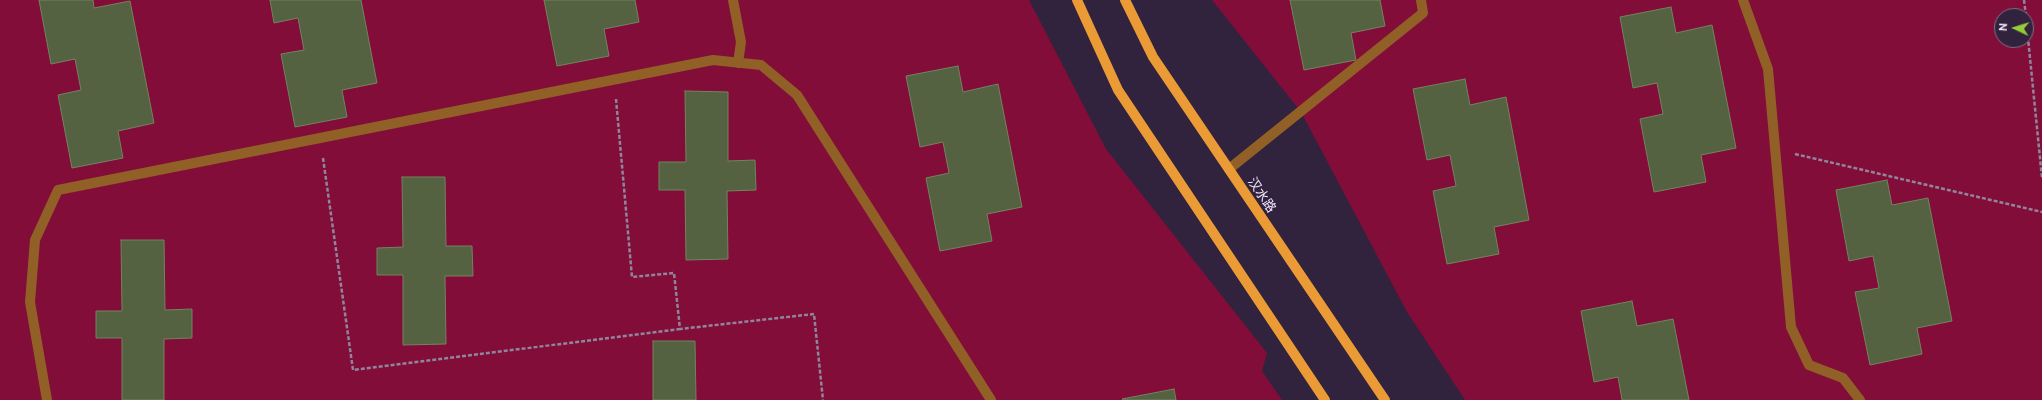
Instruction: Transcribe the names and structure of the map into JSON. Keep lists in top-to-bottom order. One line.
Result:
{"streets":{"main road":["汉水路"]},"north":"left"}
